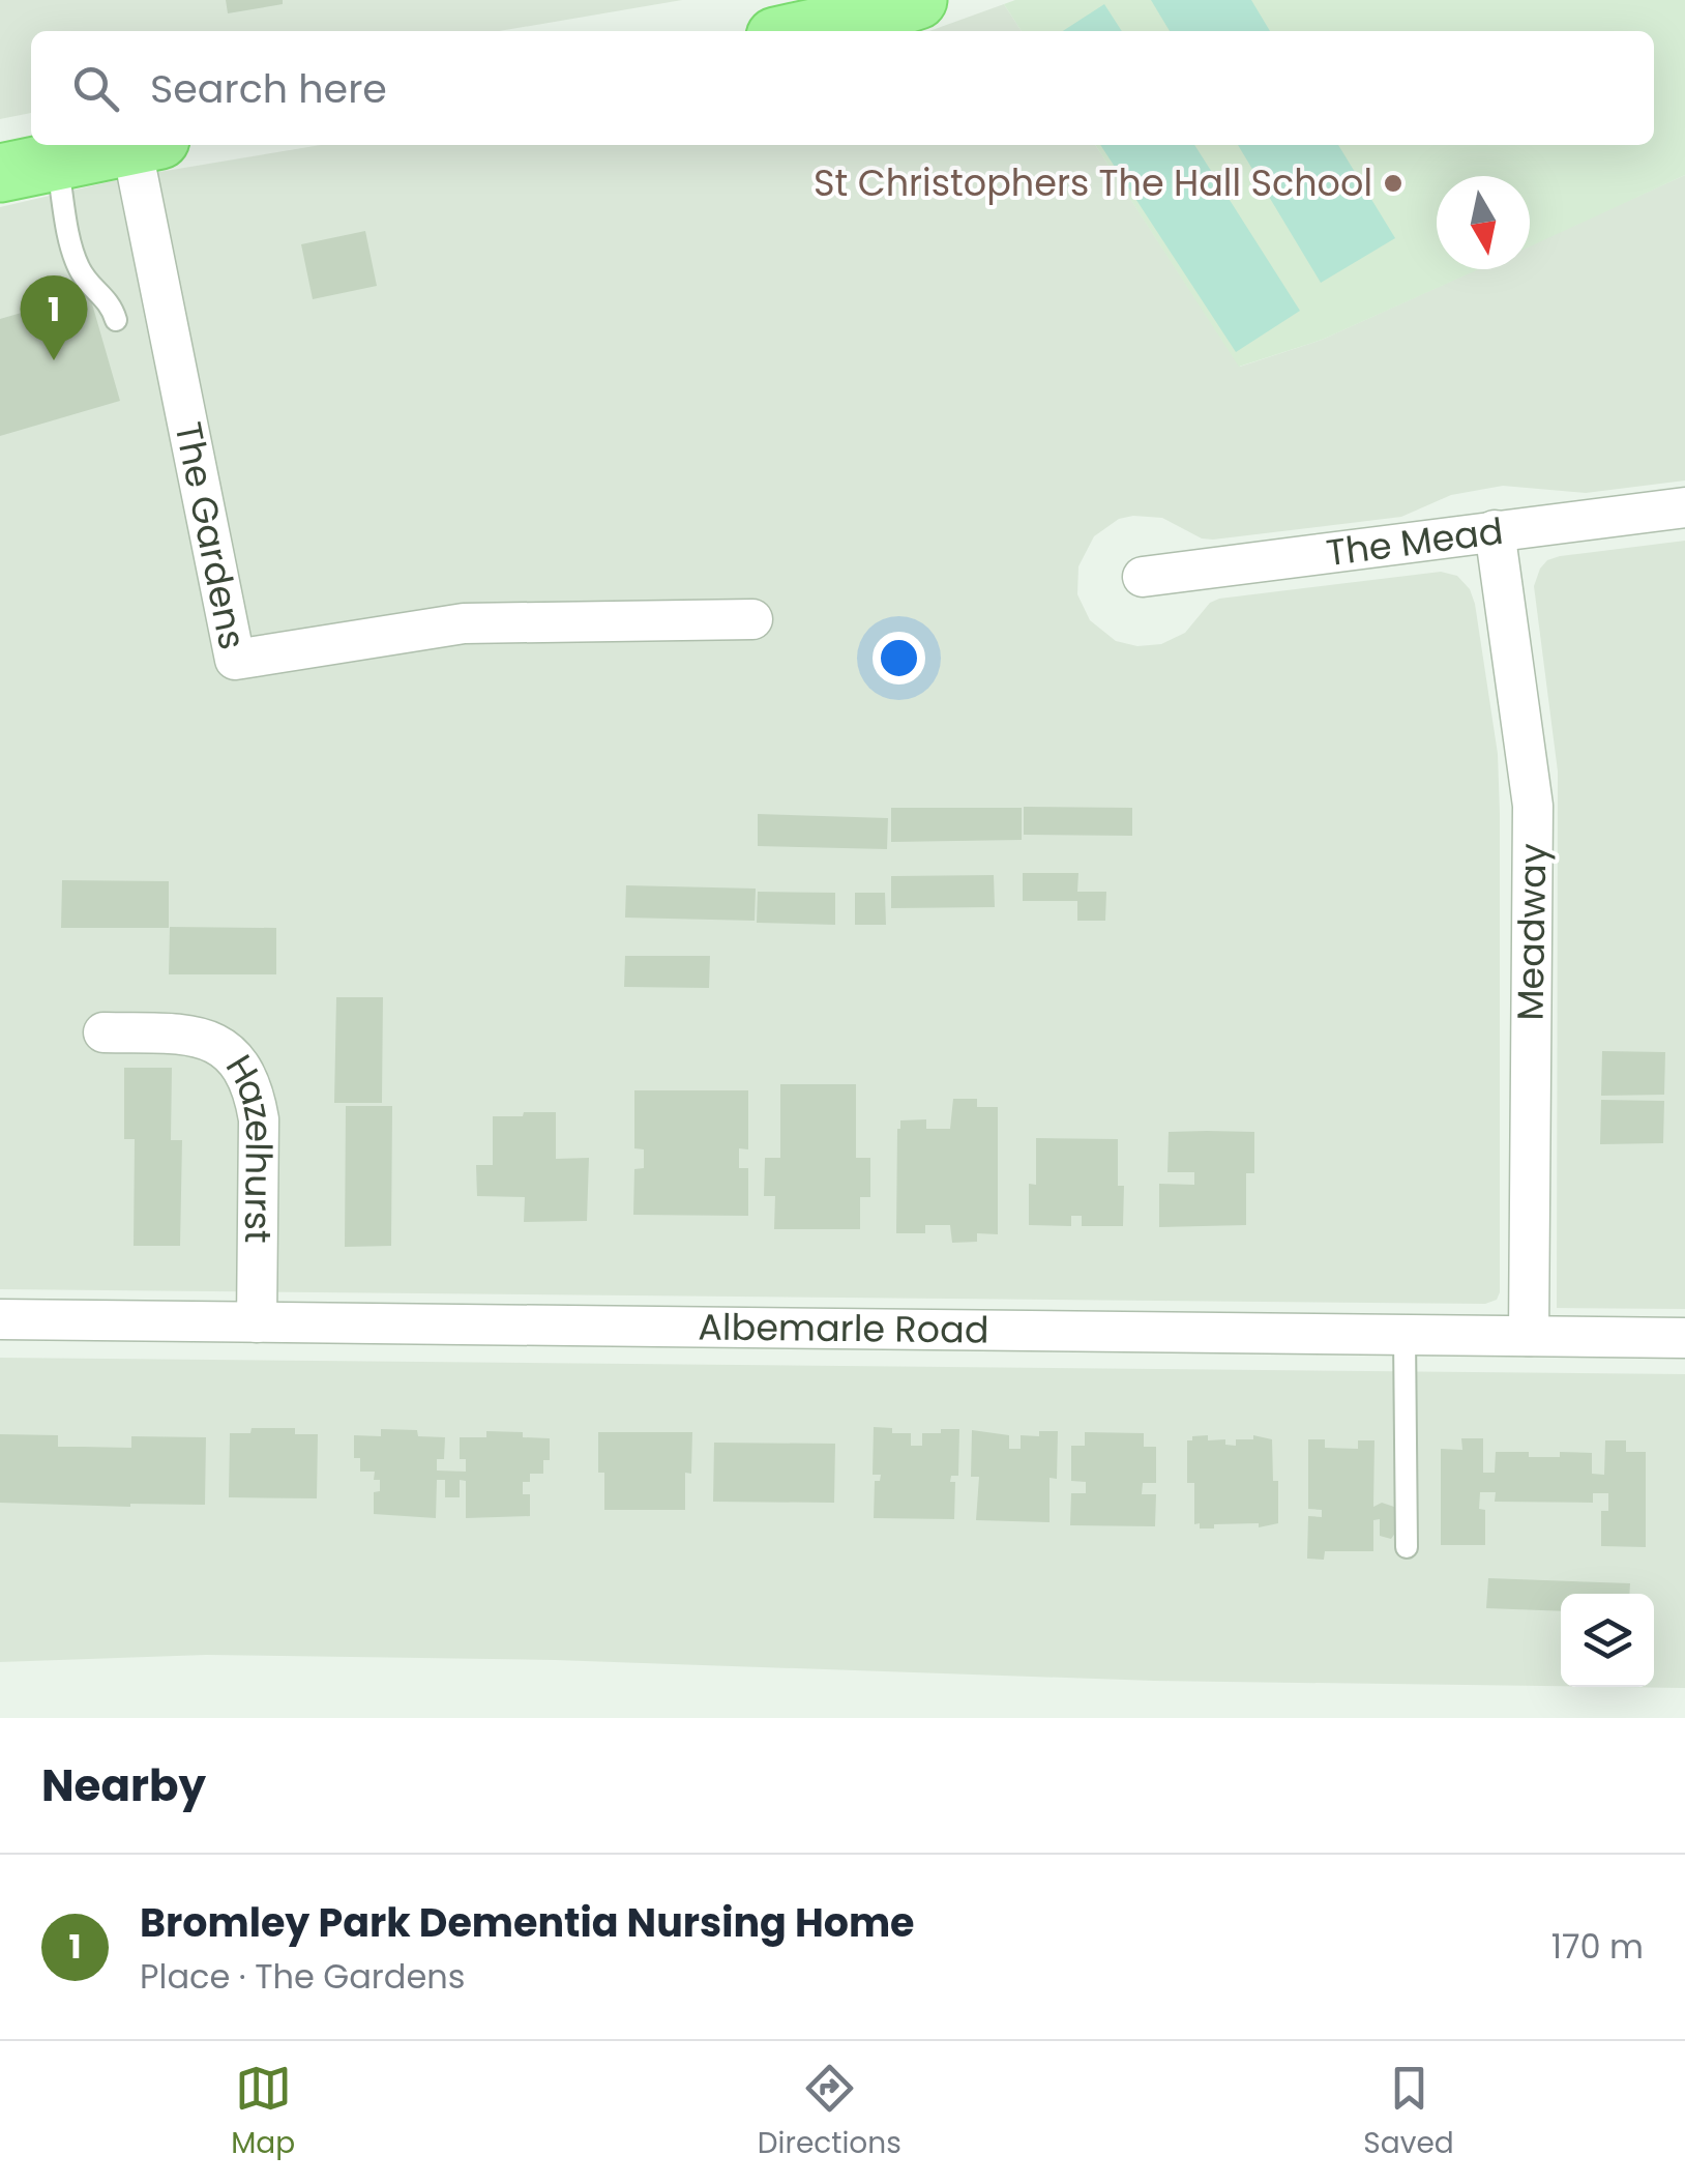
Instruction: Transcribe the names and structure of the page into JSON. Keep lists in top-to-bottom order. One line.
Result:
{"streets":{"street":["The Gardens","The Mead","Meadway","Hazelhurst","Albemarle Road"]},"crossings":[["The Mead","Meadway"],["Meadway","Albemarle Road"],["Hazelhurst","Albemarle Road"]],"places":["St Christophers The Hall School"],"north":"bottom","page":{"search":"Search here","pins":"1","heading":"Nearby","list":[{"mark":"1","name":"Bromley Park Dementia Nursing Home","note":"Place · The Gardens","value":"170 m"}],"nav":["Map","Directions","Saved"]}}
